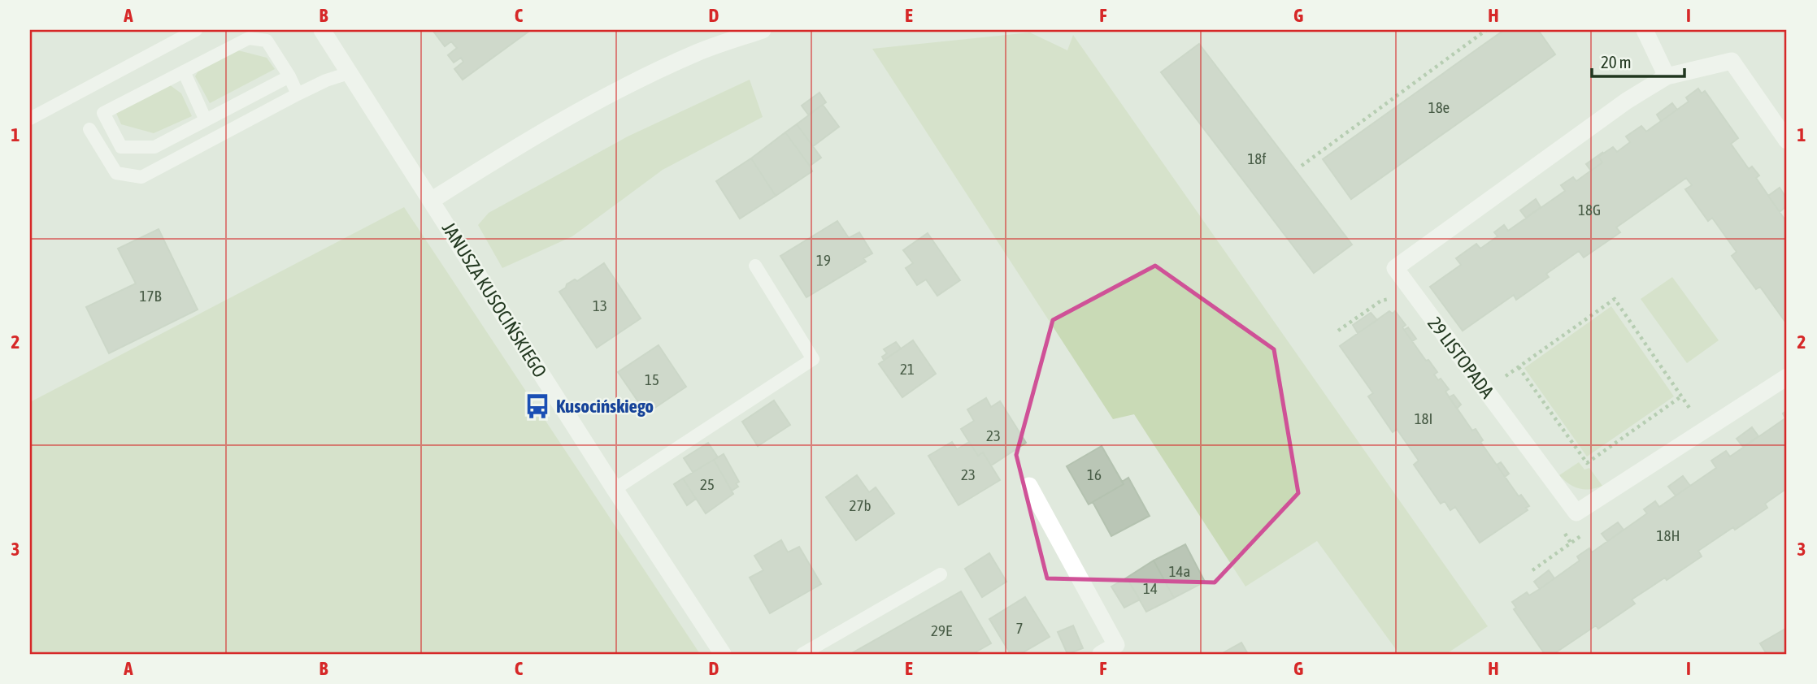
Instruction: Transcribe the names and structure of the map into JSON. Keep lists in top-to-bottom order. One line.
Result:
{"streets":{"street":["JANUSZA KUSOCIŃSKIEGO","29 LISTOPADA"]},"places":{"bus stop":["Kusocińskiego"]},"house_numbers":["18e","18f","18G","19","17B","13","21","15","18I","23","23","16","25","27b","18H","14a","14","7","29E"],"scale_bar":"20 m","grid":{"columns":["A","B","C","D","E","F","G","H","I"],"rows":["1","2","3"]}}
